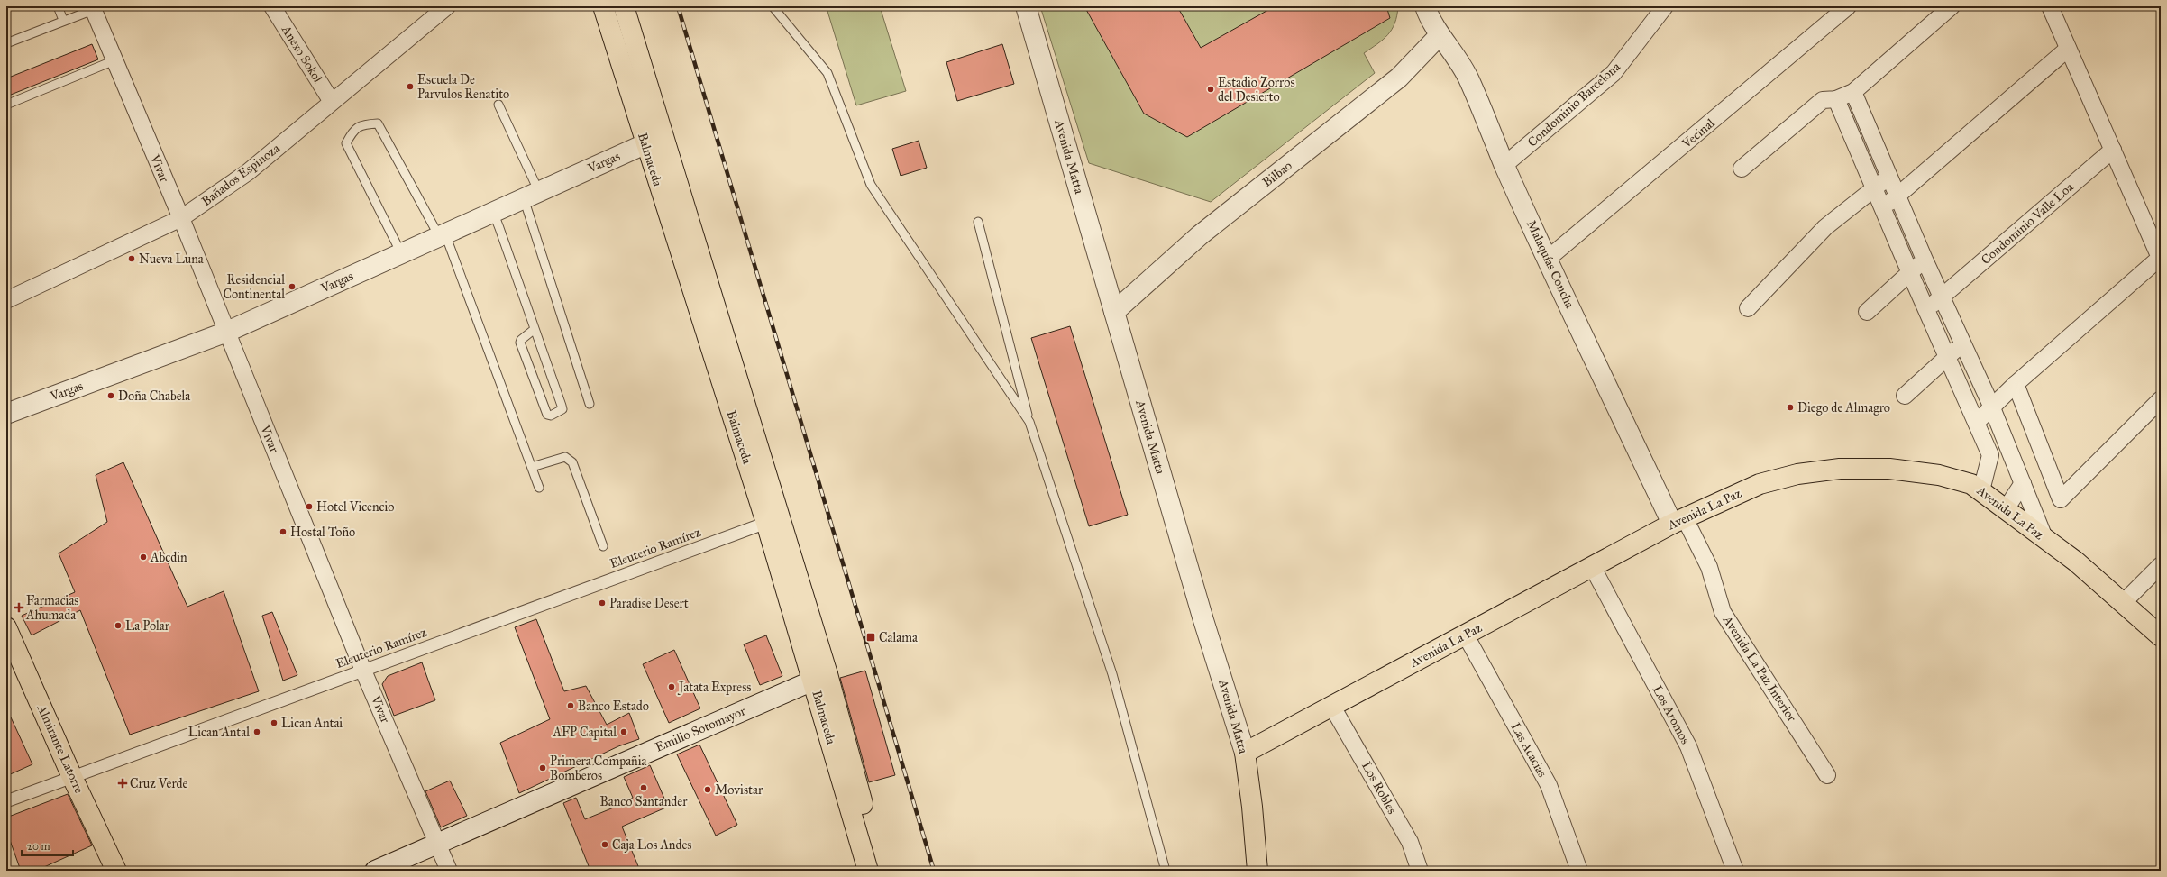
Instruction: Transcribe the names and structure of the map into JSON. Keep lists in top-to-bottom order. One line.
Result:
{"streets":{"main road":["Avenida Matta","Balmaceda","Avenida La Paz","Almirante Latorre"],"street":["Anexo Sokol","Condominio Barcelona","Vecinal","Vargas","Vivar","Bilbao","Bañados Espinoza","Condominio Valle Loa","Malaquías Concha","Eleuterio Ramírez","Avenida La Paz Interior","Los Aromos","Emilio Sotomayor","Las Acacias","Los Robles"]},"crossings":[["Anexo Sokol","Bañados Espinoza"],["Condominio Barcelona","Malaquías Concha"],["Vecinal","Malaquías Concha"],["Avenida Matta","Bilbao"],["Avenida Matta","Avenida La Paz"],["Balmaceda","Vargas"],["Balmaceda","Eleuterio Ramírez"],["Balmaceda","Emilio Sotomayor"],["Vargas","Vivar"],["Vivar","Bañados Espinoza"],["Vivar","Eleuterio Ramírez"],["Vivar","Emilio Sotomayor"],["Bilbao","Malaquías Concha"],["Malaquías Concha","Avenida La Paz"],["Malaquías Concha","Avenida La Paz Interior"],["Avenida La Paz","Avenida La Paz Interior"],["Avenida La Paz","Los Aromos"],["Avenida La Paz","Las Acacias"],["Avenida La Paz","Los Robles"],["Eleuterio Ramírez","Almirante Latorre"]],"places":{"other":["Escuela De Parvulos Renatito","Estadio Zorros del Desierto","Nueva Luna","Residencial Continental","Doña Chabela","Diego de Almagro","Hotel Vicencio","Hostal Toño","Abcdin","Paradise Desert","La Polar","Jatata Express","Banco Estado","Lican Antai","Lican Antal","AFP Capital","Primera Compañia Bomberos","Banco Santander","Movistar","Caja Los Andes"],"health":["Farmacias Ahumada","Cruz Verde"],"transit":["Calama"]},"scale_bar":"20 m"}
